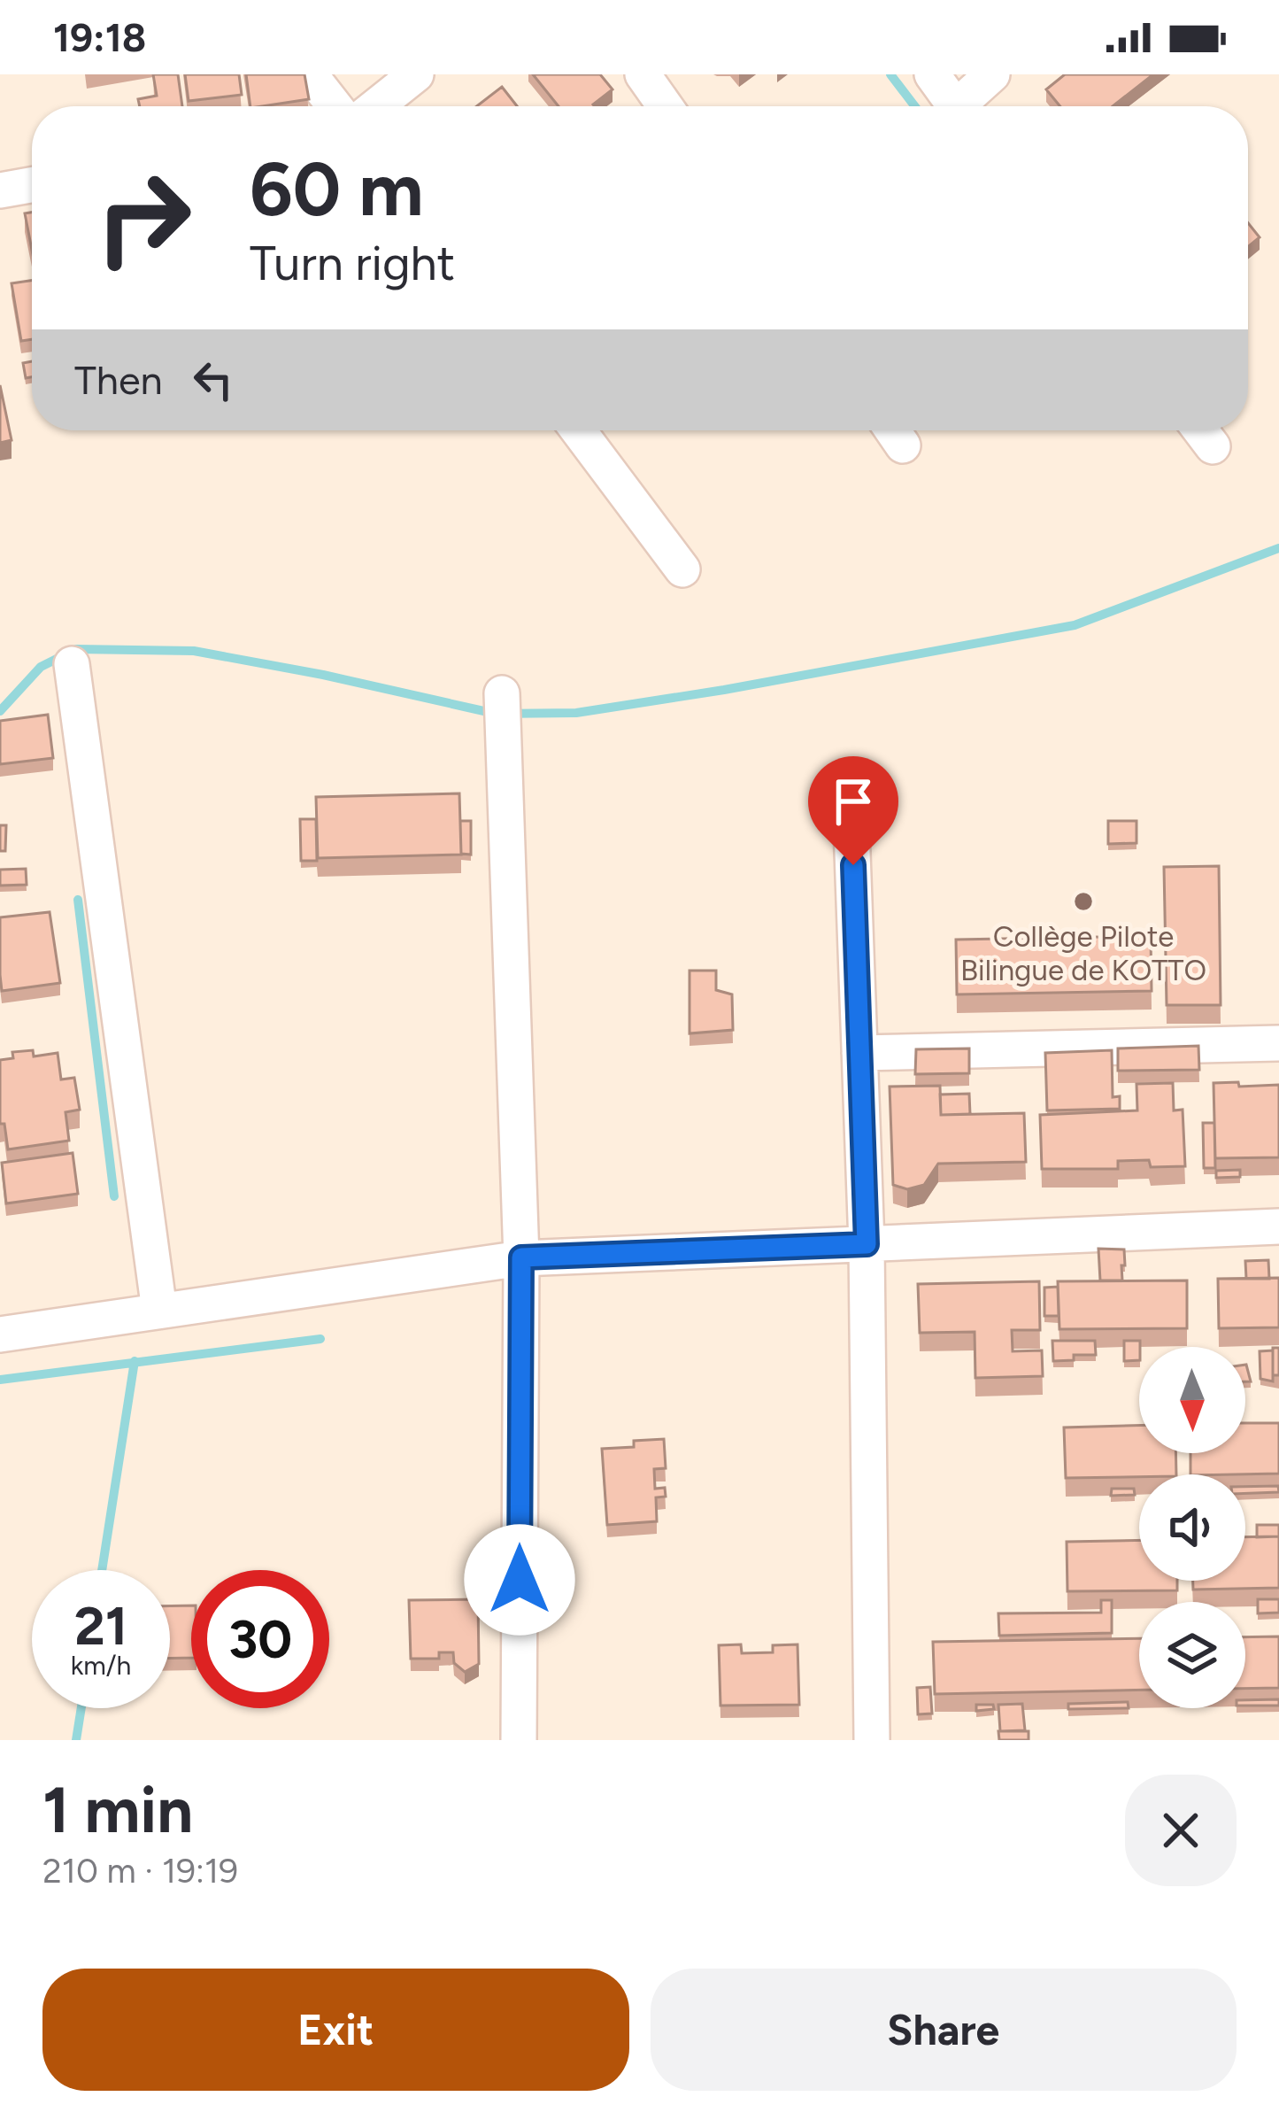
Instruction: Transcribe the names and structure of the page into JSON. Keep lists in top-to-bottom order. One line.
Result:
{"places":["Collège Pilote Bilingue de KOTTO"],"north":"bottom","page":{"status":"19:18","turn":["60 m","Turn right"],"then":"Then","speed":"21 km/h","limit":"30","heading":["1 min","210 m · 19:19"],"buttons":["Exit","Share"]}}
